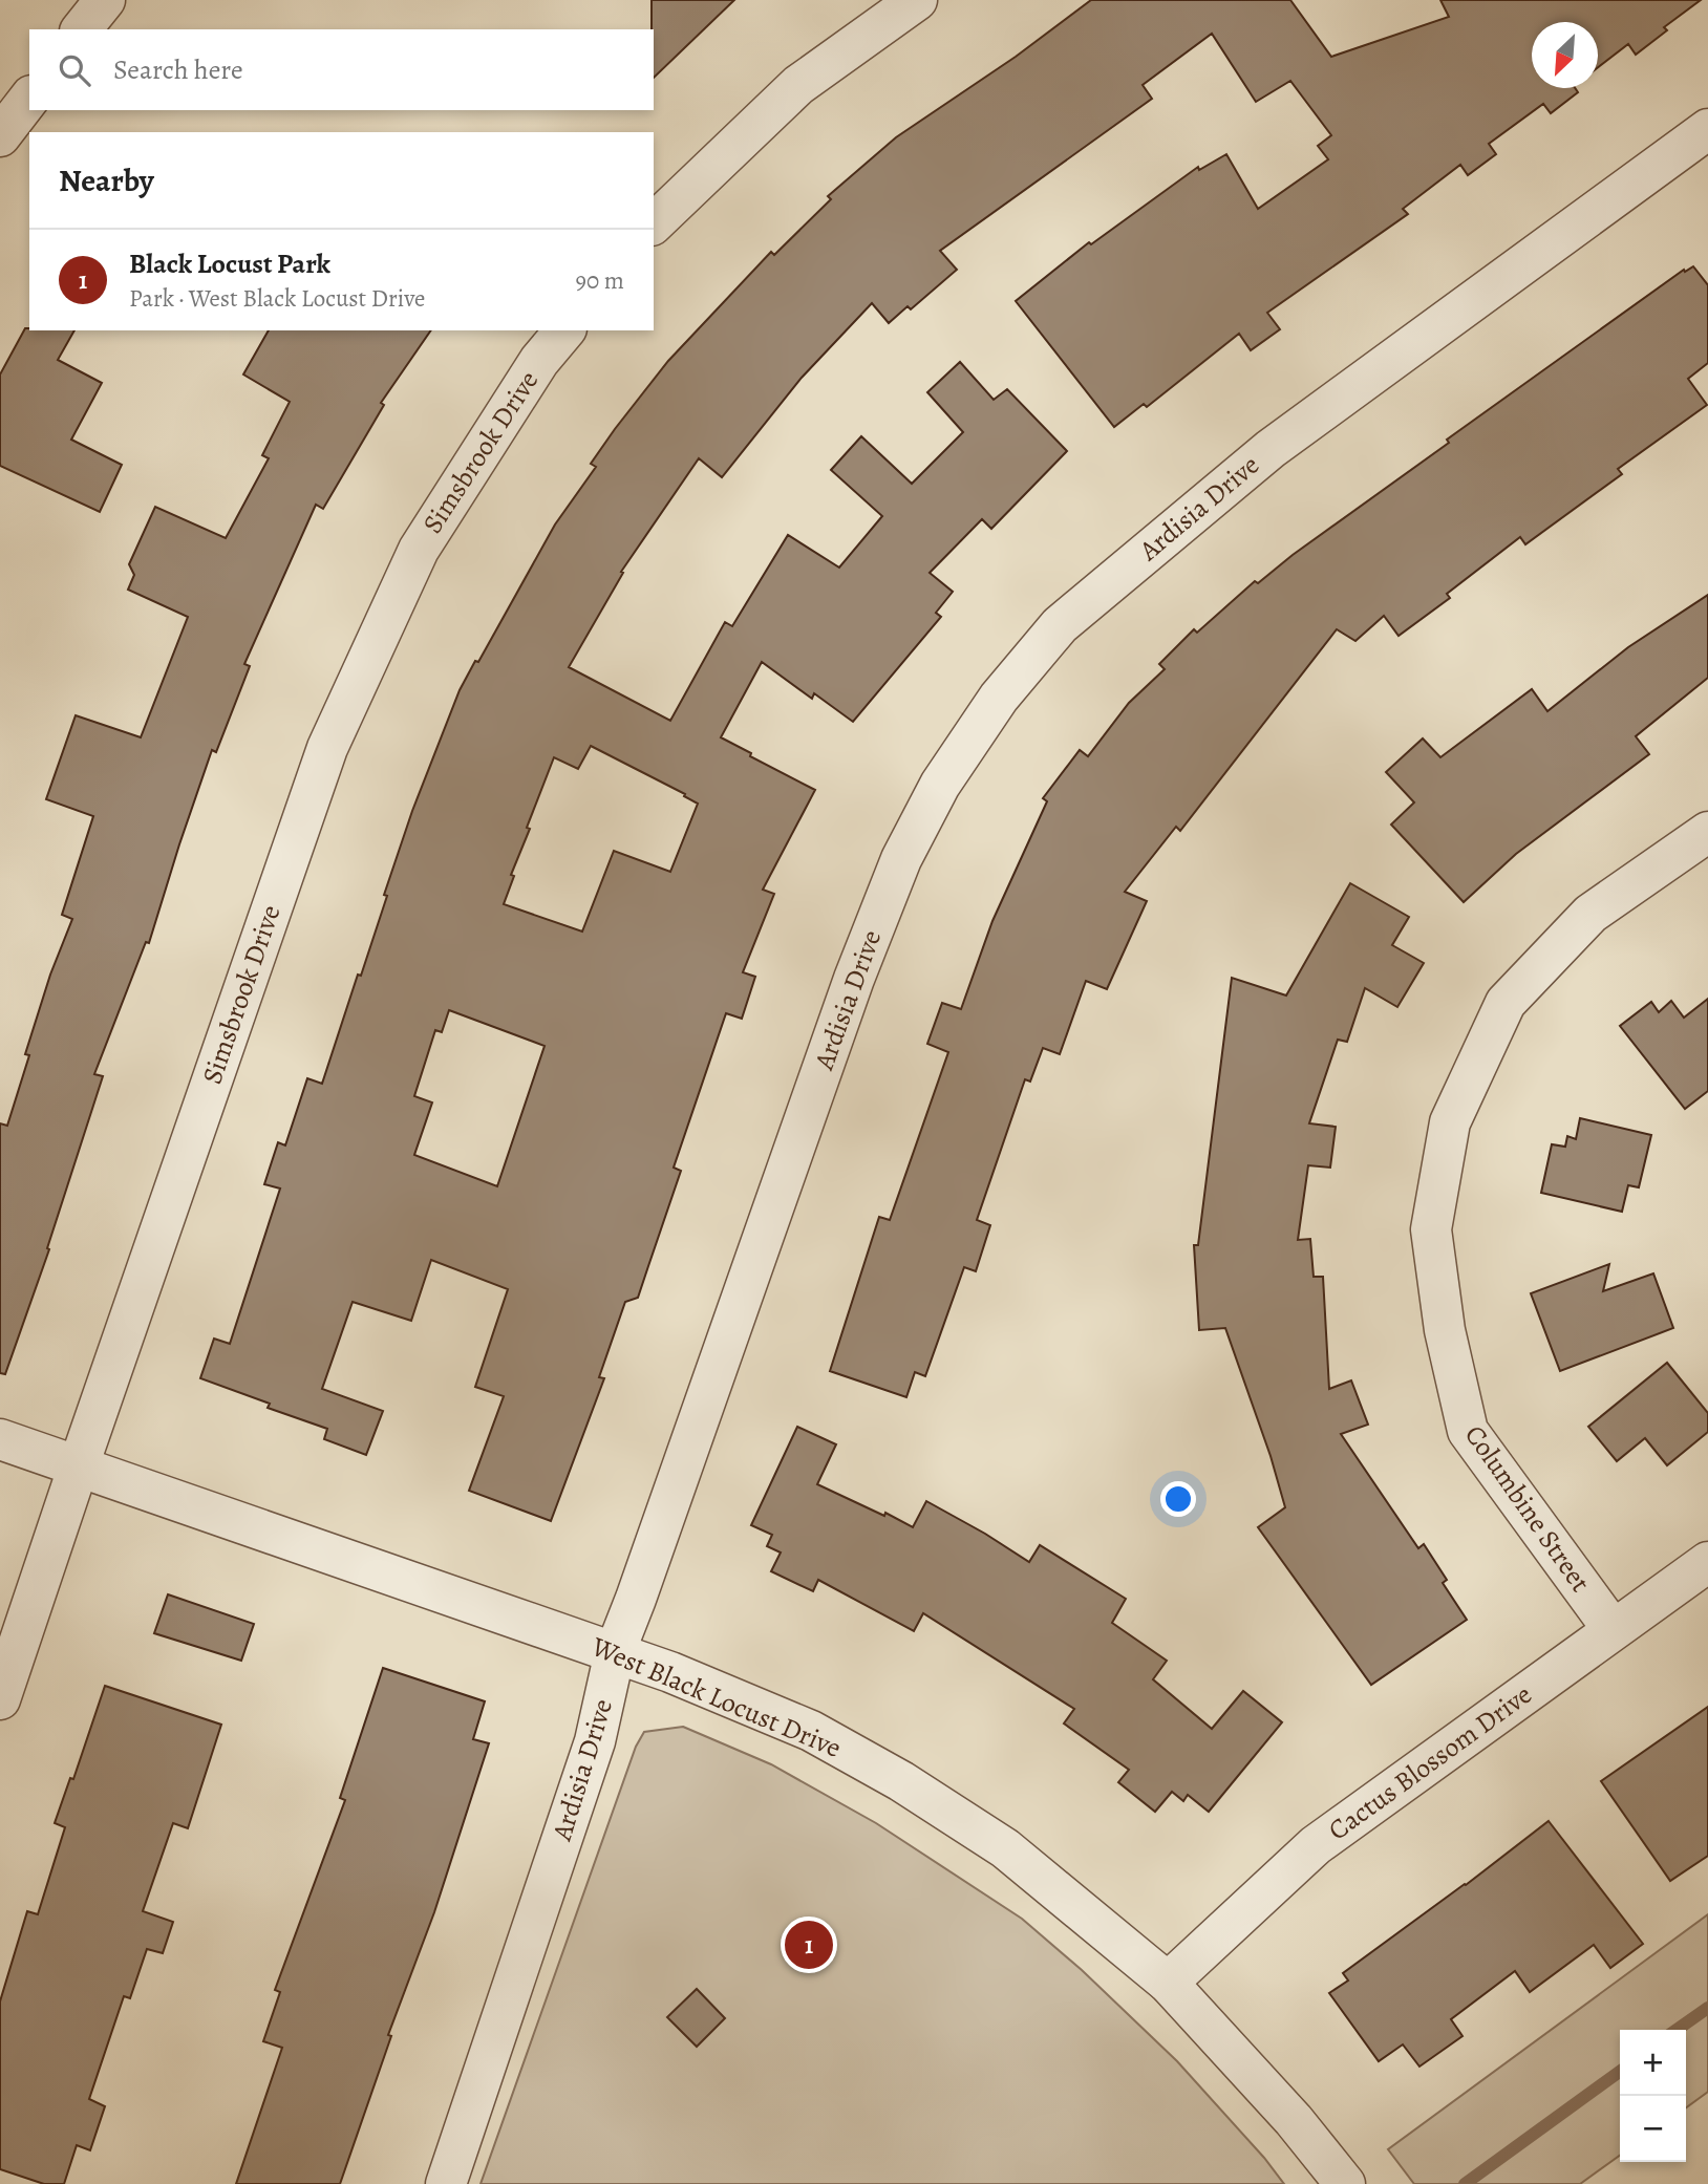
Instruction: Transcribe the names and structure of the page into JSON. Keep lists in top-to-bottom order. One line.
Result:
{"streets":{"street":["Simsbrook Drive","Ardisia Drive","Columbine Street","West Black Locust Drive","Cactus Blossom Drive"]},"crossings":[["Simsbrook Drive","West Black Locust Drive"],["Ardisia Drive","West Black Locust Drive"],["Columbine Street","Cactus Blossom Drive"],["West Black Locust Drive","Cactus Blossom Drive"]],"north":"bottom left","page":{"search":"Search here","heading":"Nearby","list":[{"mark":"1","name":"Black Locust Park","note":"Park · West Black Locust Drive","value":"90 m"}],"pins":"1","map_buttons":["+","−"]}}
